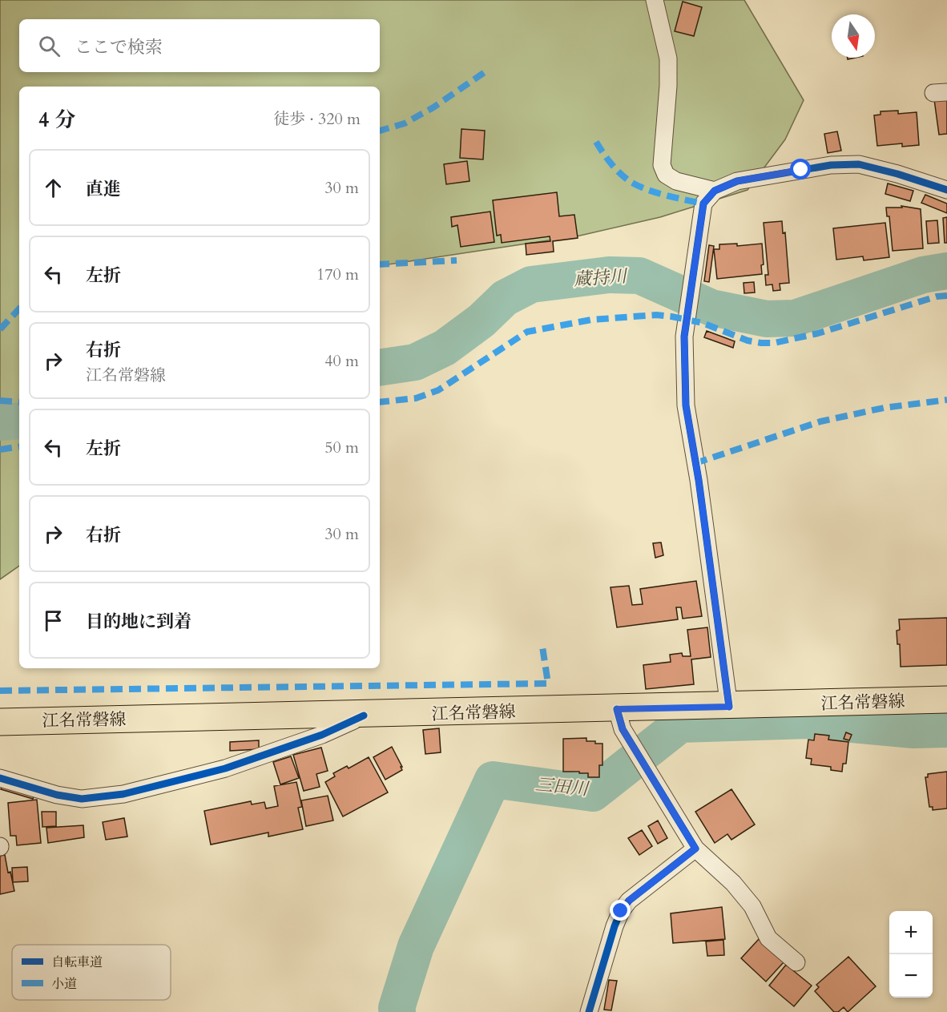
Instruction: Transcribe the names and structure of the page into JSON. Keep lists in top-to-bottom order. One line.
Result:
{"streets":{"main road":["江名常磐線"]},"water":["蔵持川","三田川"],"legend":["自転車道","小道"],"north":"bottom","page":{"search":"ここで検索","heading":["4 分","徒歩 · 320 m"],"list":[["直進","30 m"],["左折","170 m"],["右折","江名常磐線","40 m"],["左折","50 m"],["右折","30 m"],"目的地に到着"],"map_buttons":["+","−"]}}
